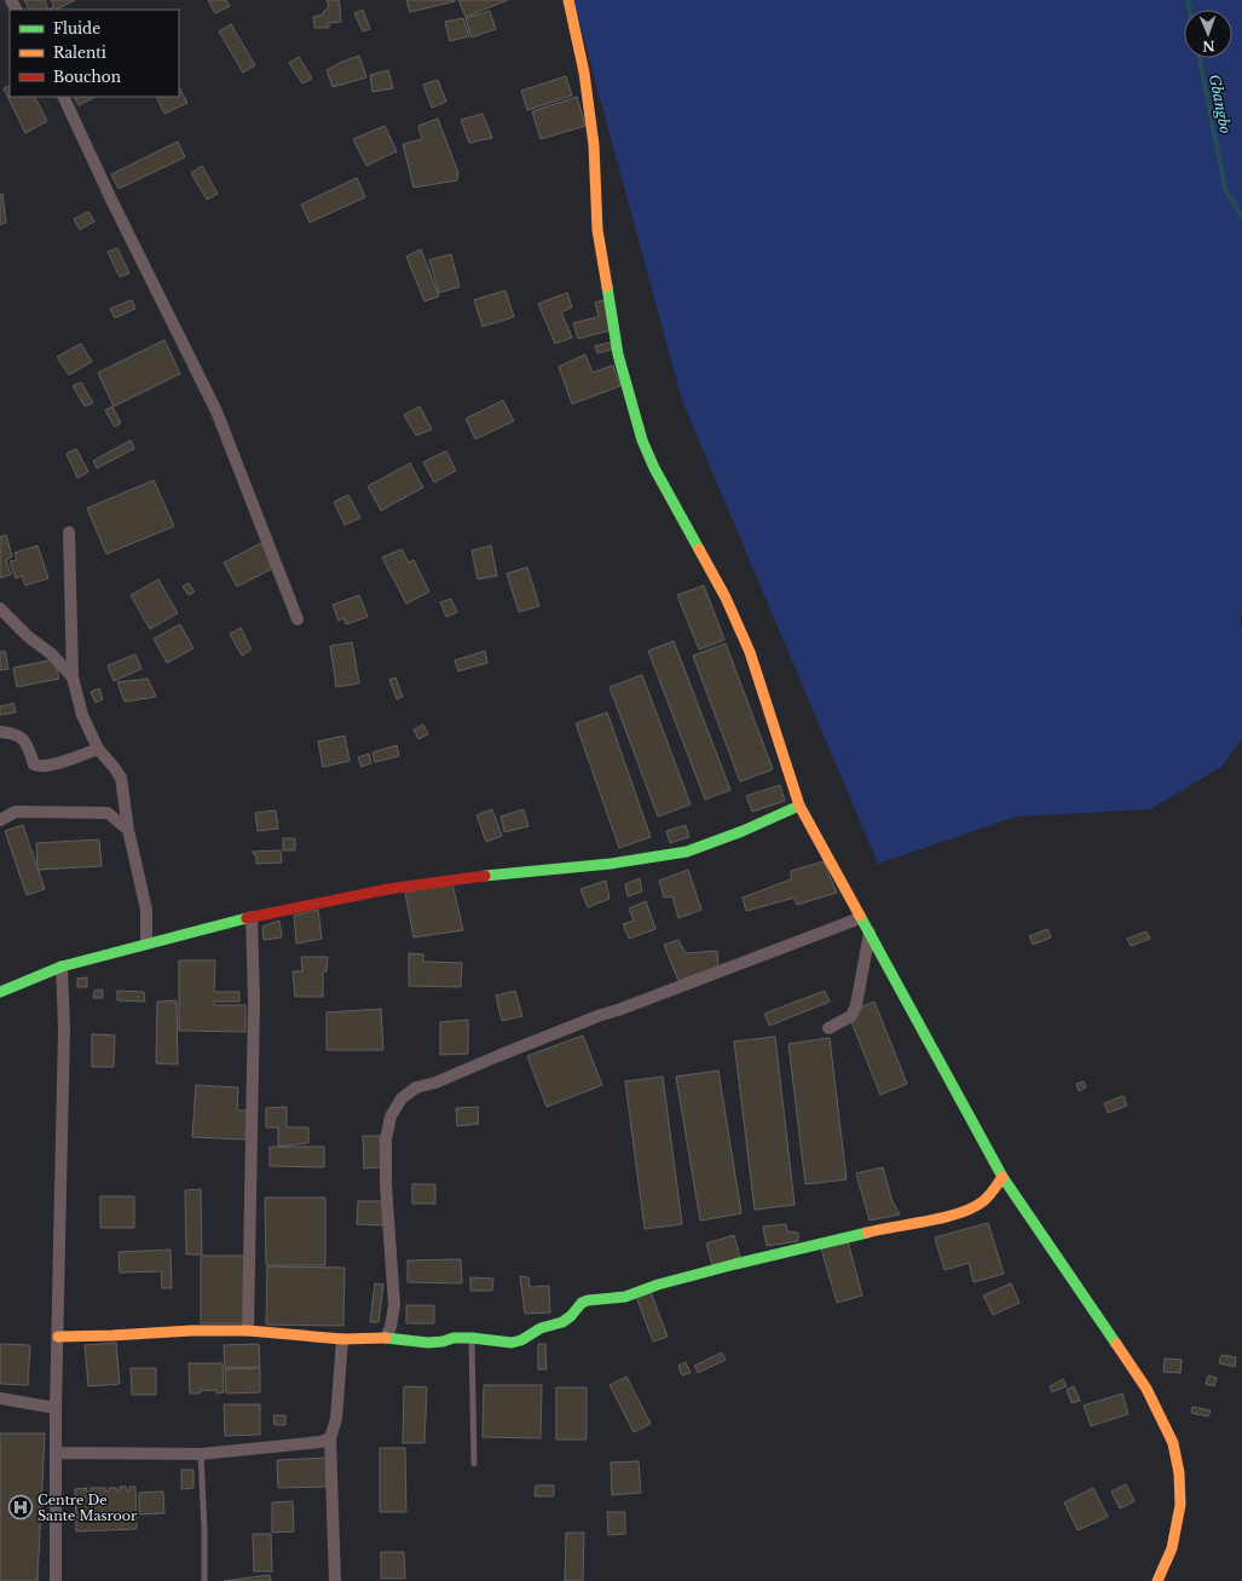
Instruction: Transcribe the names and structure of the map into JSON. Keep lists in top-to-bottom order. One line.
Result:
{"water":["Gbangbo"],"places":{"hospital":["Centre De Sante Masroor"]},"legend":["Fluide","Ralenti","Bouchon"],"north":"bottom"}
